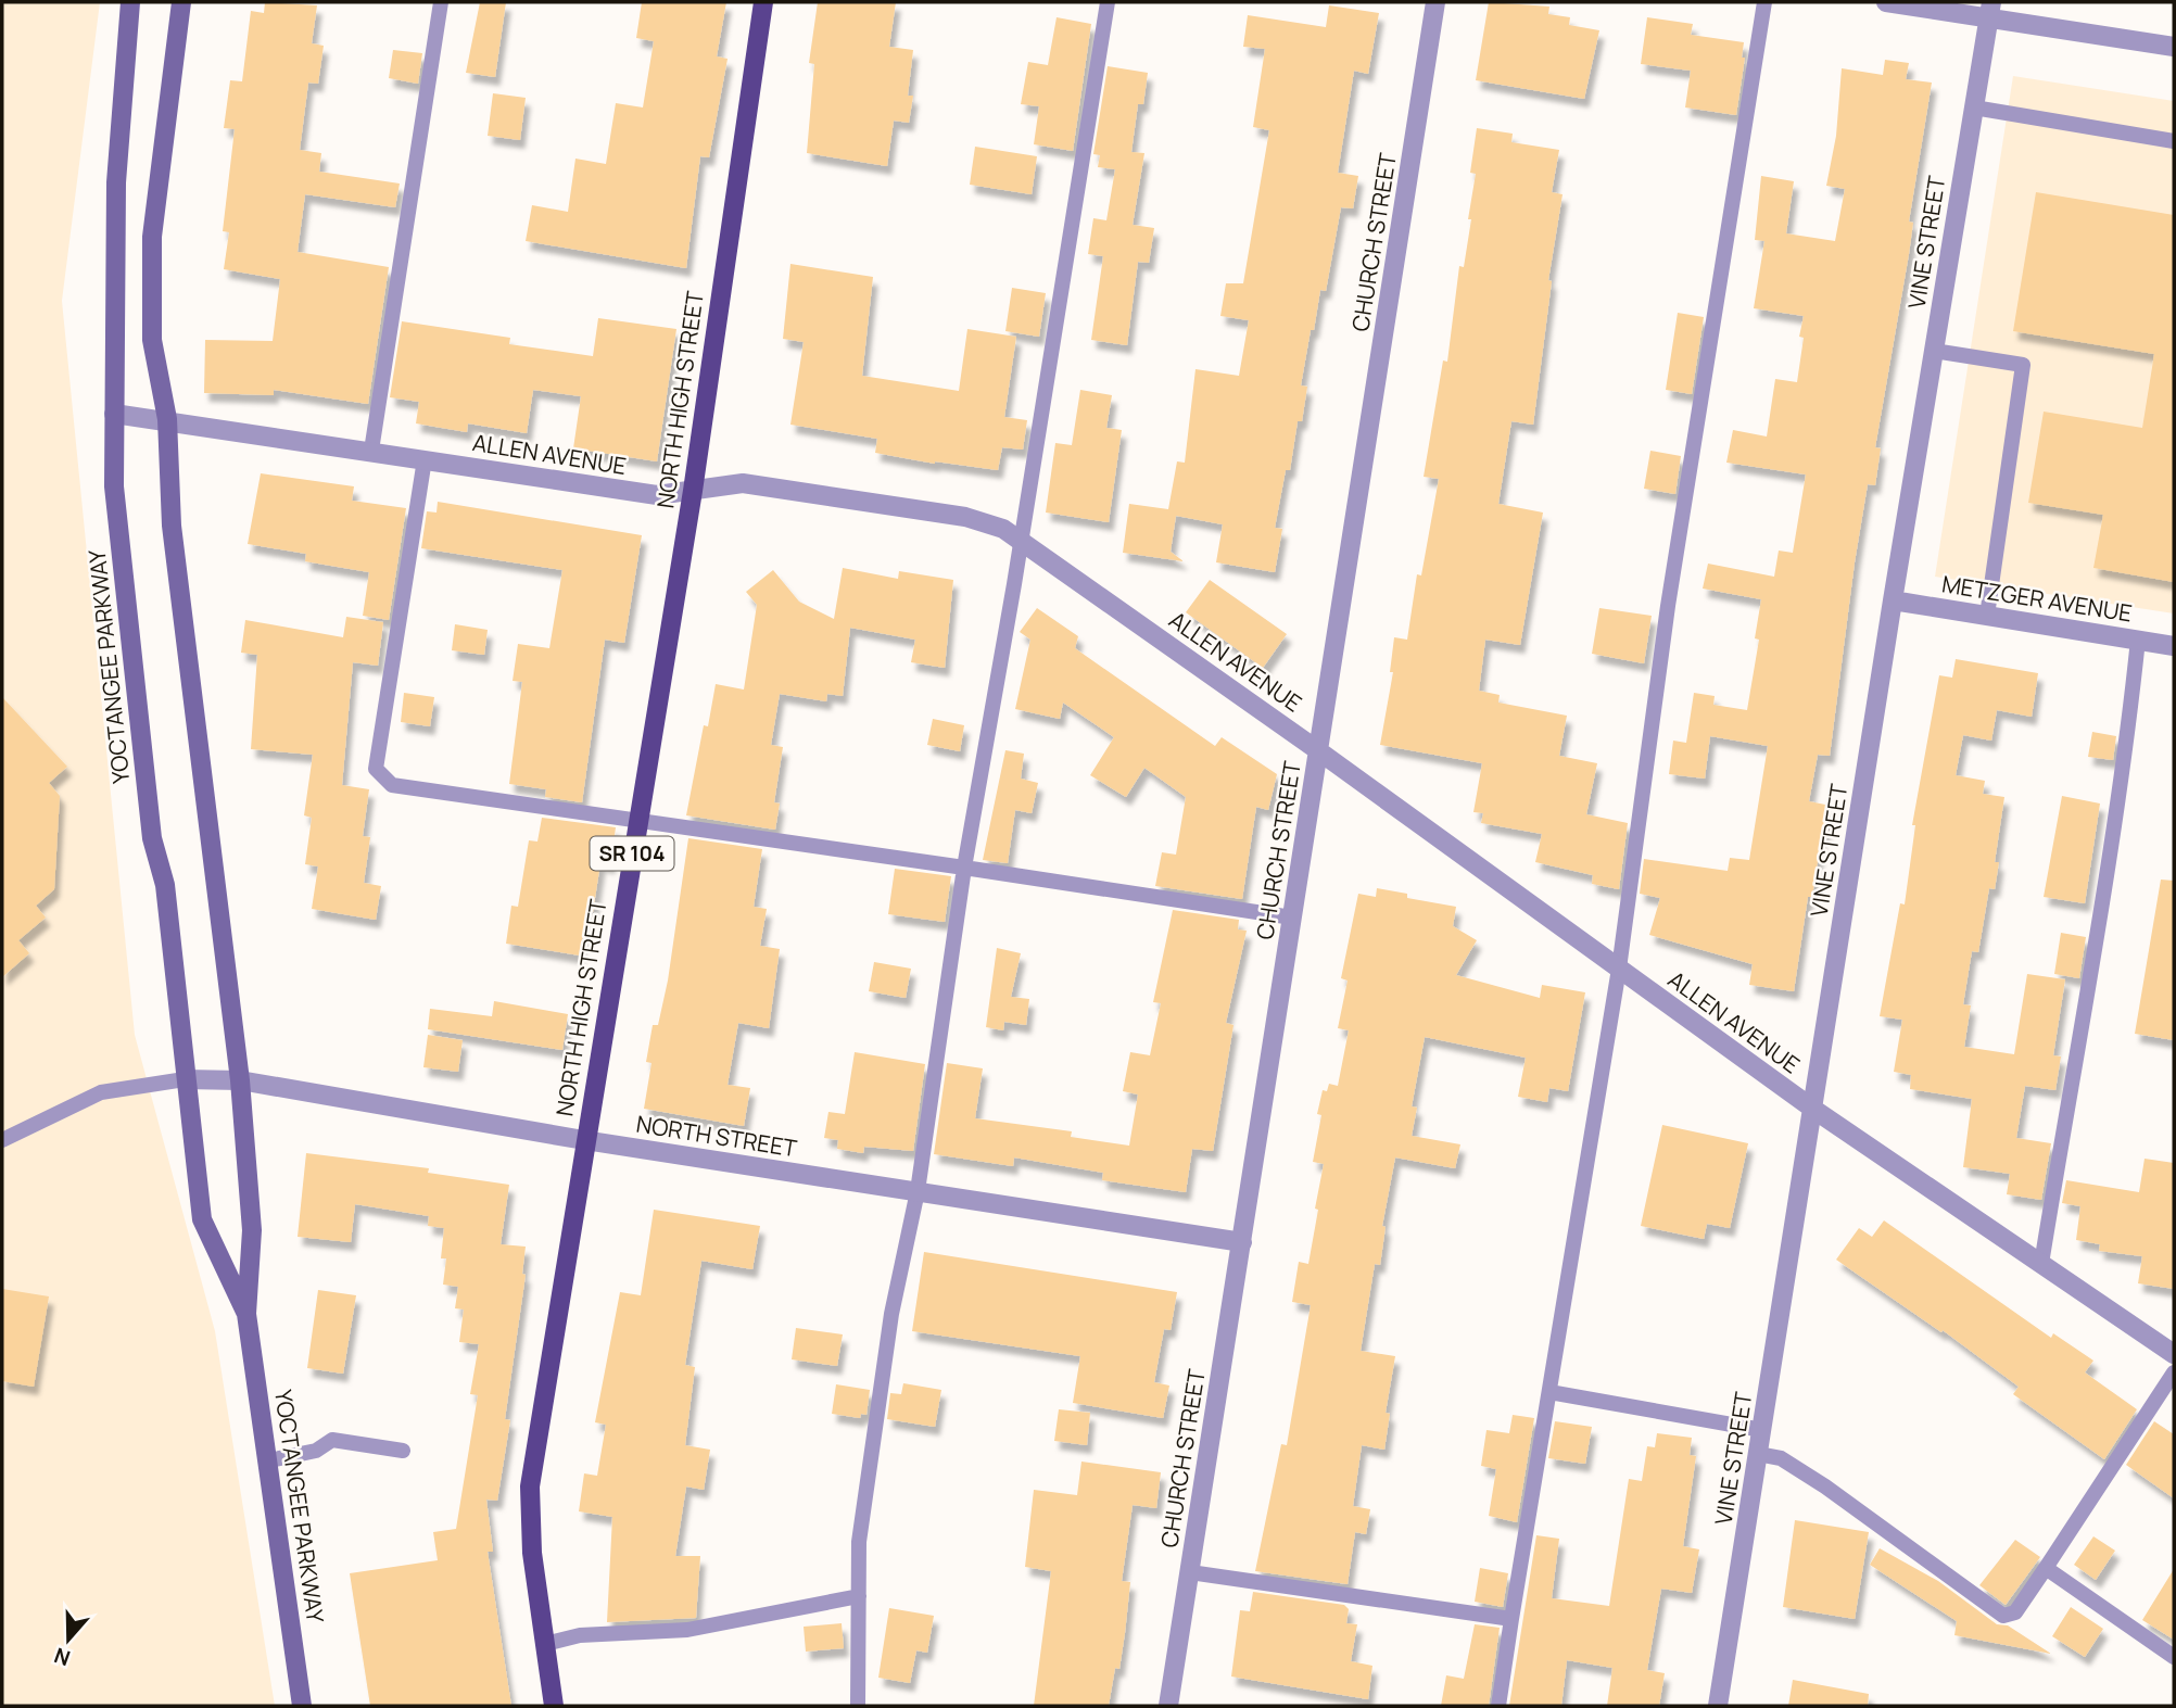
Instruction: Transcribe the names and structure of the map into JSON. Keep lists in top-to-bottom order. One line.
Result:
{"streets":{"main road":["NORTH HIGH STREET","SR 104"],"street":["CHURCH STREET","VINE STREET","ALLEN AVENUE","METZGER AVENUE","YOCTANGEE PARKWAY","NORTH STREET"]},"crossings":[["CHURCH STREET","ALLEN AVENUE"],["CHURCH STREET","NORTH STREET"],["VINE STREET","ALLEN AVENUE"],["VINE STREET","METZGER AVENUE"],["NORTH HIGH STREET","ALLEN AVENUE"],["NORTH HIGH STREET","NORTH STREET"],["ALLEN AVENUE","YOCTANGEE PARKWAY"],["YOCTANGEE PARKWAY","NORTH STREET"]],"north":"bottom"}
